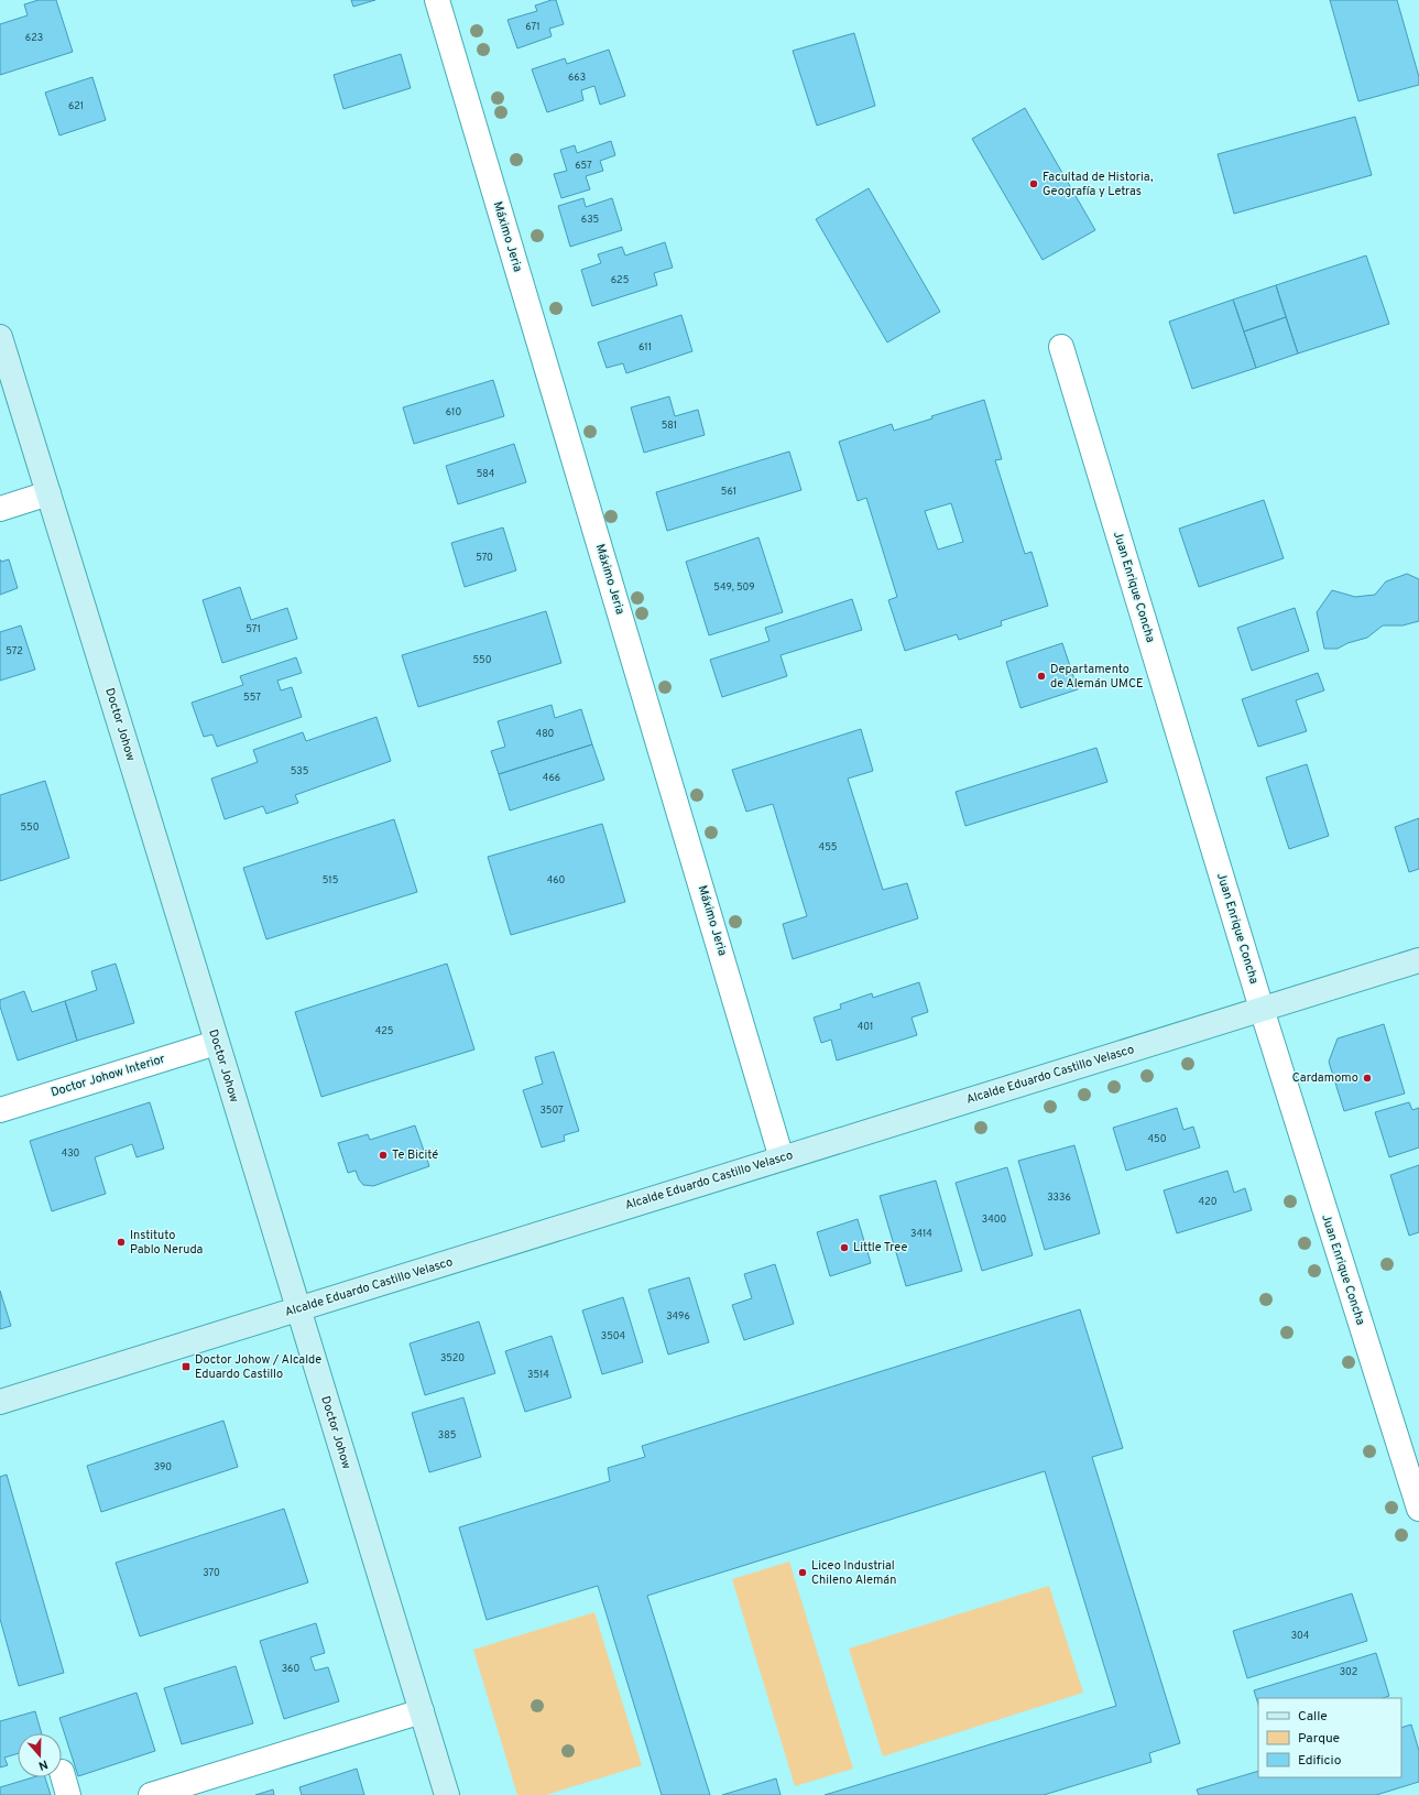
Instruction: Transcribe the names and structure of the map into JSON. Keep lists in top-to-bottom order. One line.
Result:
{"streets":{"street":["Máximo Jeria","Juan Enrique Concha","Doctor Johow","Alcalde Eduardo Castillo Velasco","Doctor Johow Interior"]},"crossings":[["Máximo Jeria","Alcalde Eduardo Castillo Velasco"],["Juan Enrique Concha","Alcalde Eduardo Castillo Velasco"],["Doctor Johow","Alcalde Eduardo Castillo Velasco"],["Doctor Johow","Doctor Johow Interior"]],"places":{"other":["Facultad de Historia, Geografía y Letras","Departamento de Alemán UMCE","Cardamomo","Te Bicité","Instituto Pablo Neruda","Little Tree","Liceo Industrial Chileno Alemán"],"transit":["Doctor Johow / Alcalde Eduardo Castillo"]},"house_numbers":["671","623","663","621","657","635","625","611","610","581","584","561","570","549, 509","571","572","550","557","480","535","466","550","455","515","460","401","425","3507","450","430","3336","420","3400","3414","3496","3504","3520","3514","385","390","370","304","360","302"],"legend":["Calle","Parque","Edificio"],"north":"bottom"}
